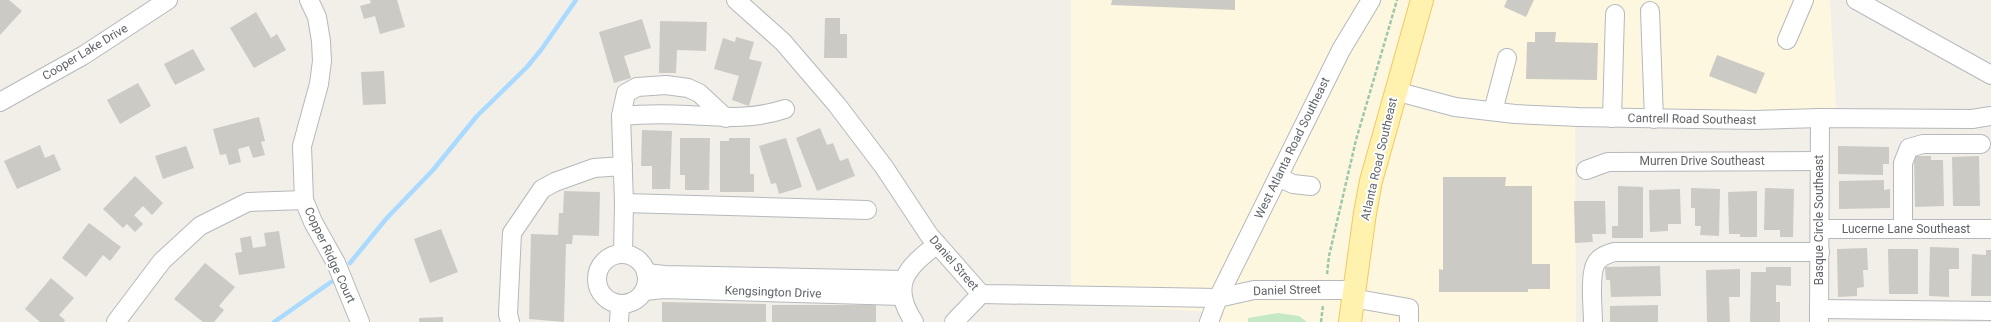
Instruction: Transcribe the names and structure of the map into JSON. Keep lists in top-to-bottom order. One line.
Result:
{"streets":{"main road":["Atlanta Road Southeast"],"street":["Cooper Lake Drive","Cantrell Road Southeast","West Atlanta Road Southeast","Murren Drive Southeast","Basque Circle Southeast","Lucerne Lane Southeast","Copper Ridge Court","Daniel Street","Kengsington Drive"]},"crossings":[["Cantrell Road Southeast","Atlanta Road Southeast"],["Cantrell Road Southeast","Basque Circle Southeast"],["West Atlanta Road Southeast","Daniel Street"],["Atlanta Road Southeast","Daniel Street"],["Murren Drive Southeast","Basque Circle Southeast"],["Basque Circle Southeast","Lucerne Lane Southeast"]]}
